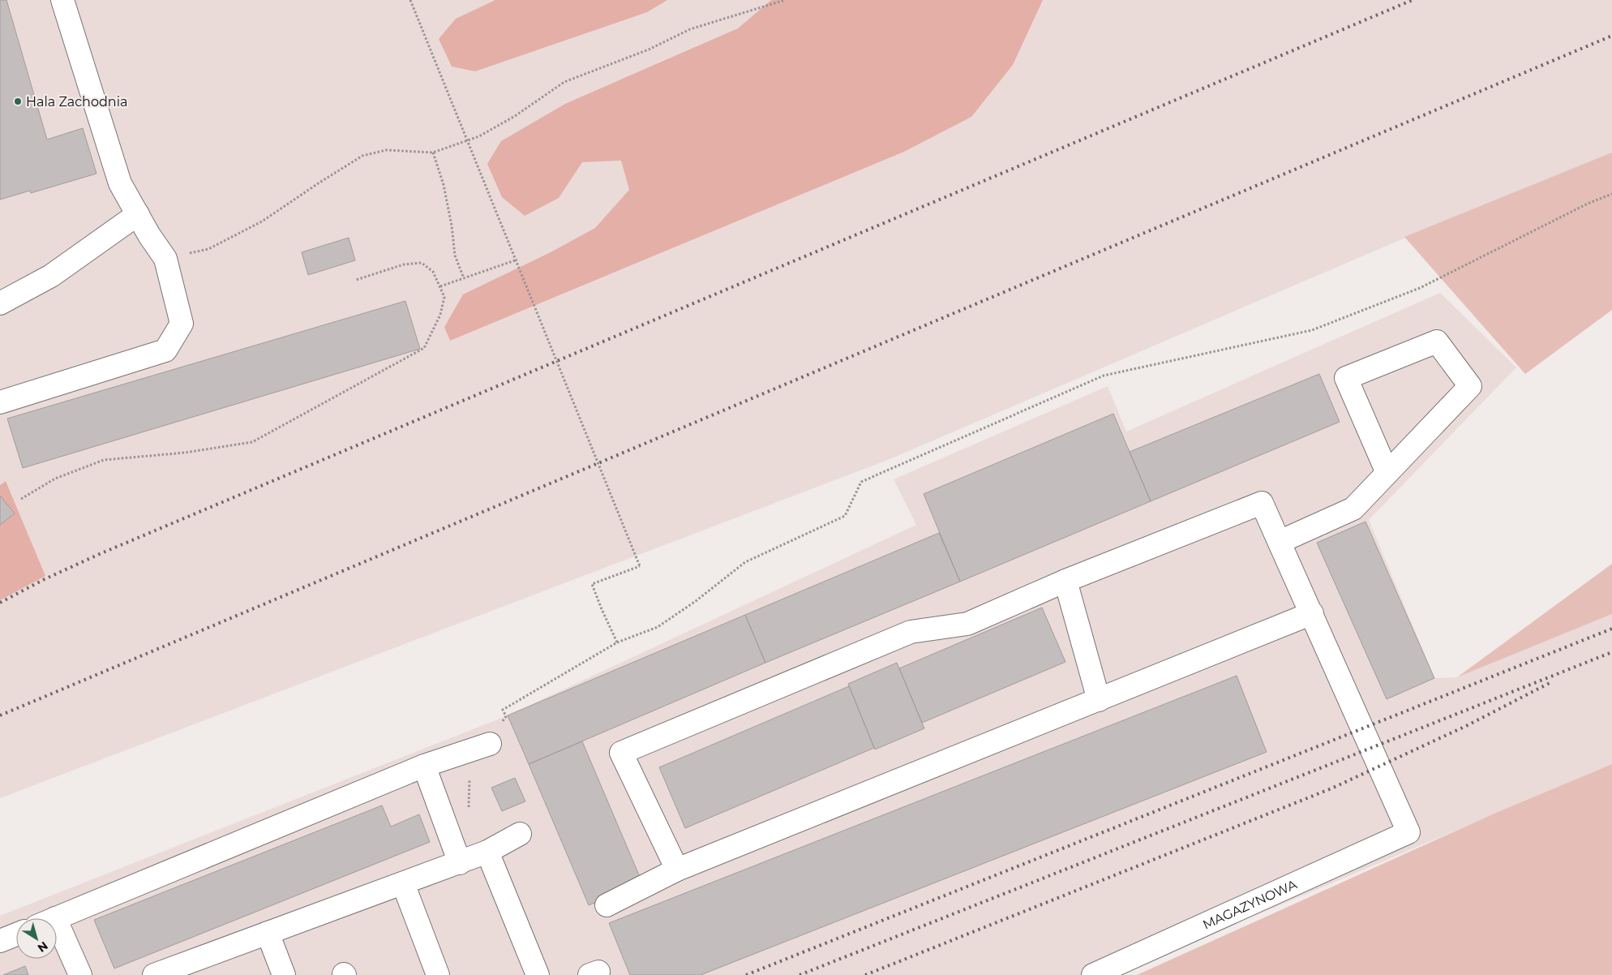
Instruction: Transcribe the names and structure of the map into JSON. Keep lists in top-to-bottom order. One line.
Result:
{"streets":{"street":["MAGAZYNOWA"]},"places":["Hala Zachodnia"],"north":"bottom right"}
